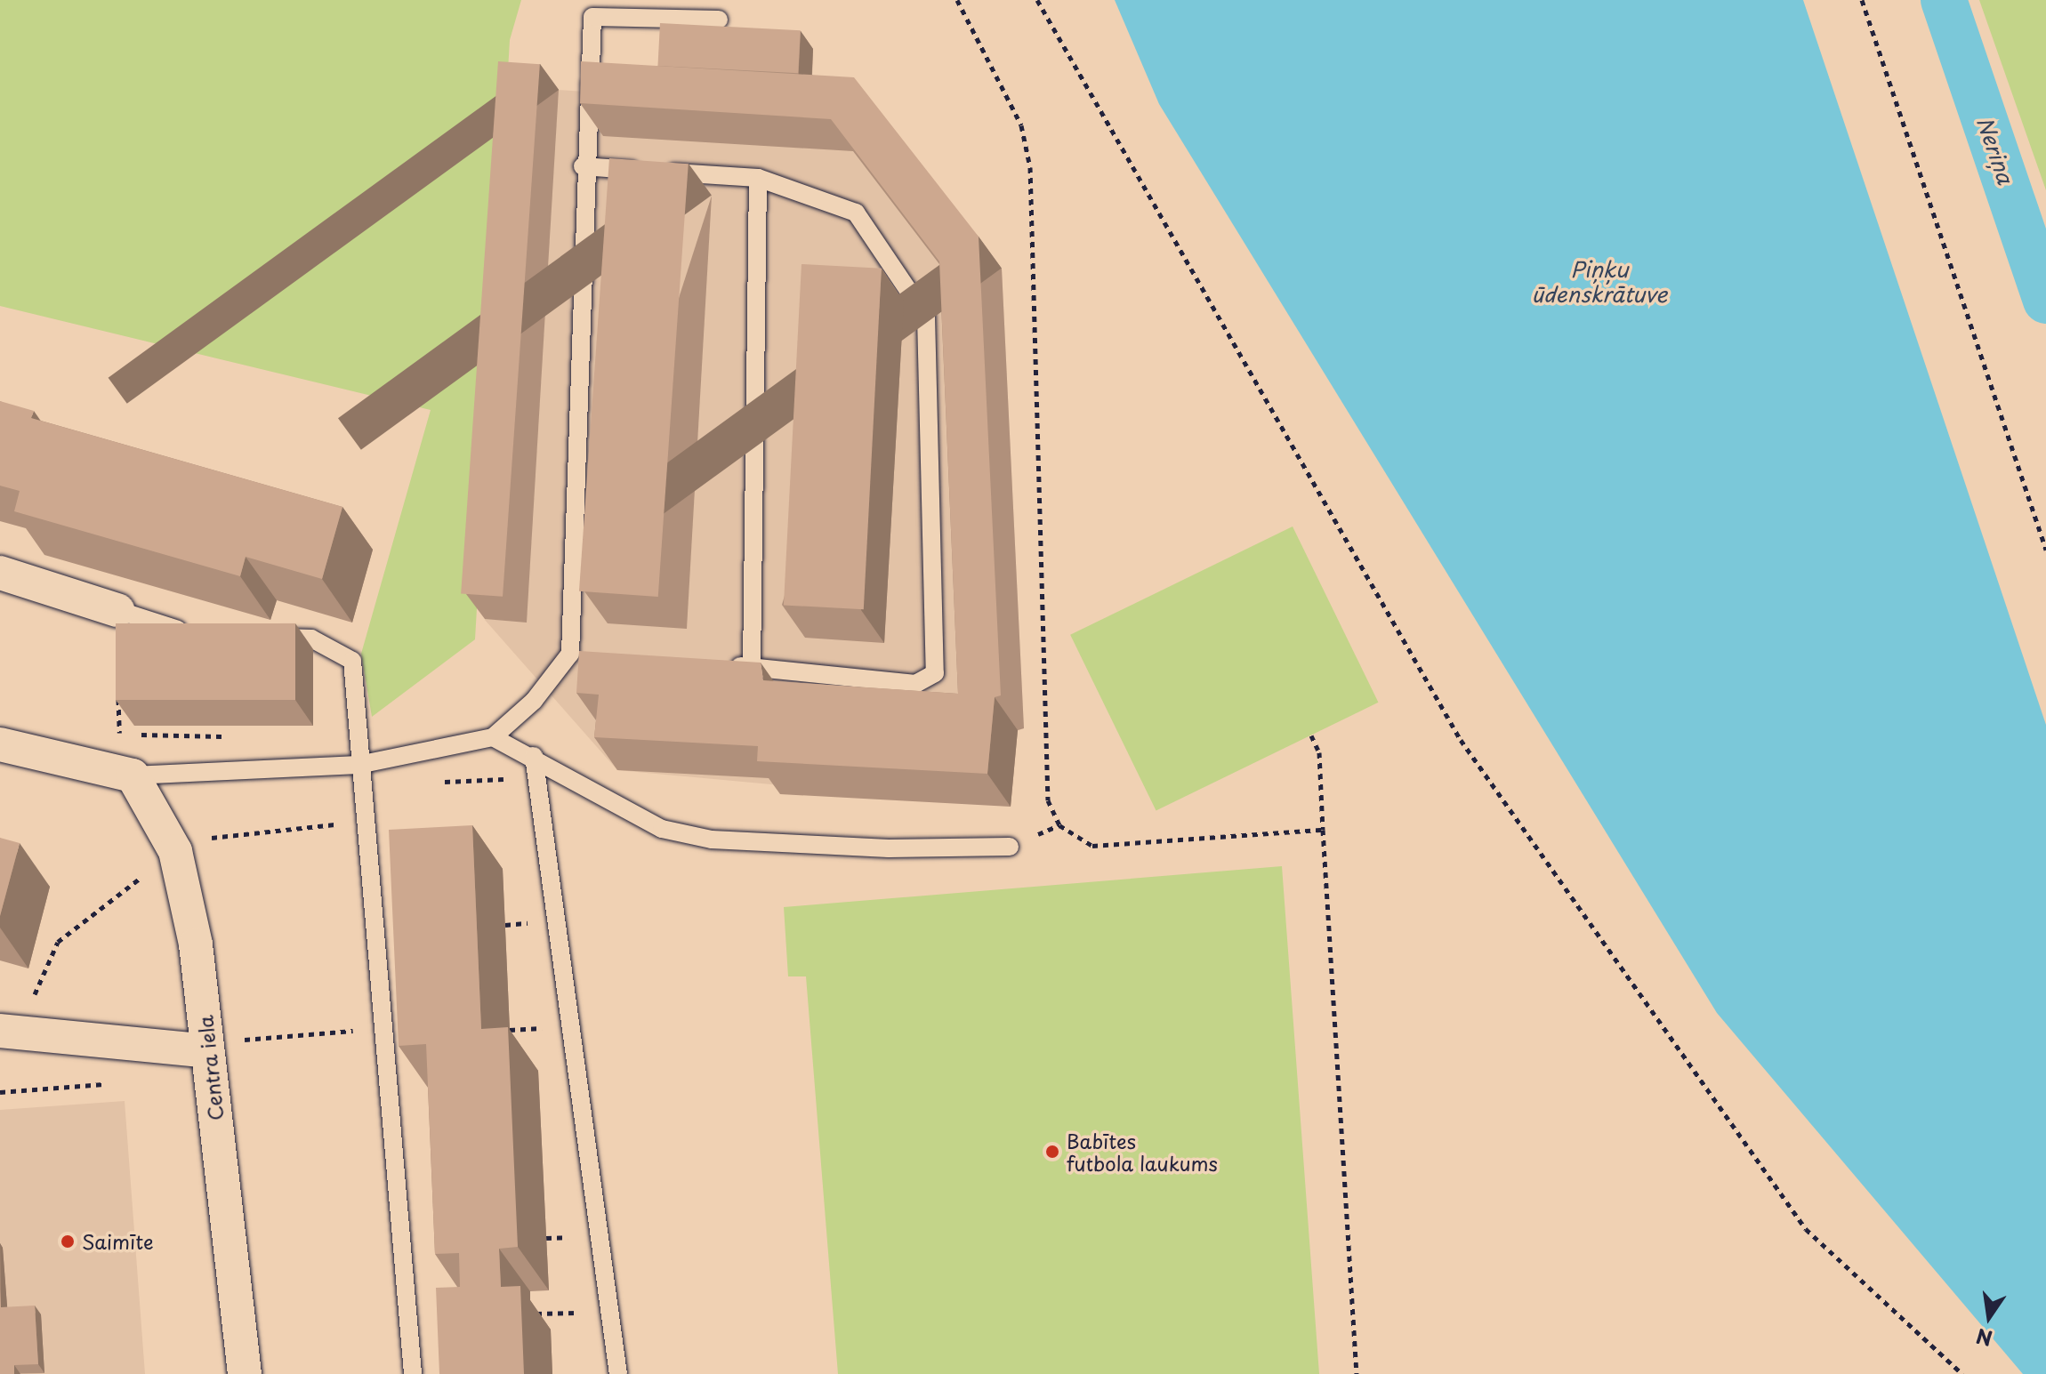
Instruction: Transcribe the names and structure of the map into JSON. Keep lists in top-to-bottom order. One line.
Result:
{"streets":{"street":["Centra iela"]},"water":["Neriņa","Piņķu ūdenskrātuve"],"places":["Babītes futbola laukums","Saimīte"],"north":"bottom"}
